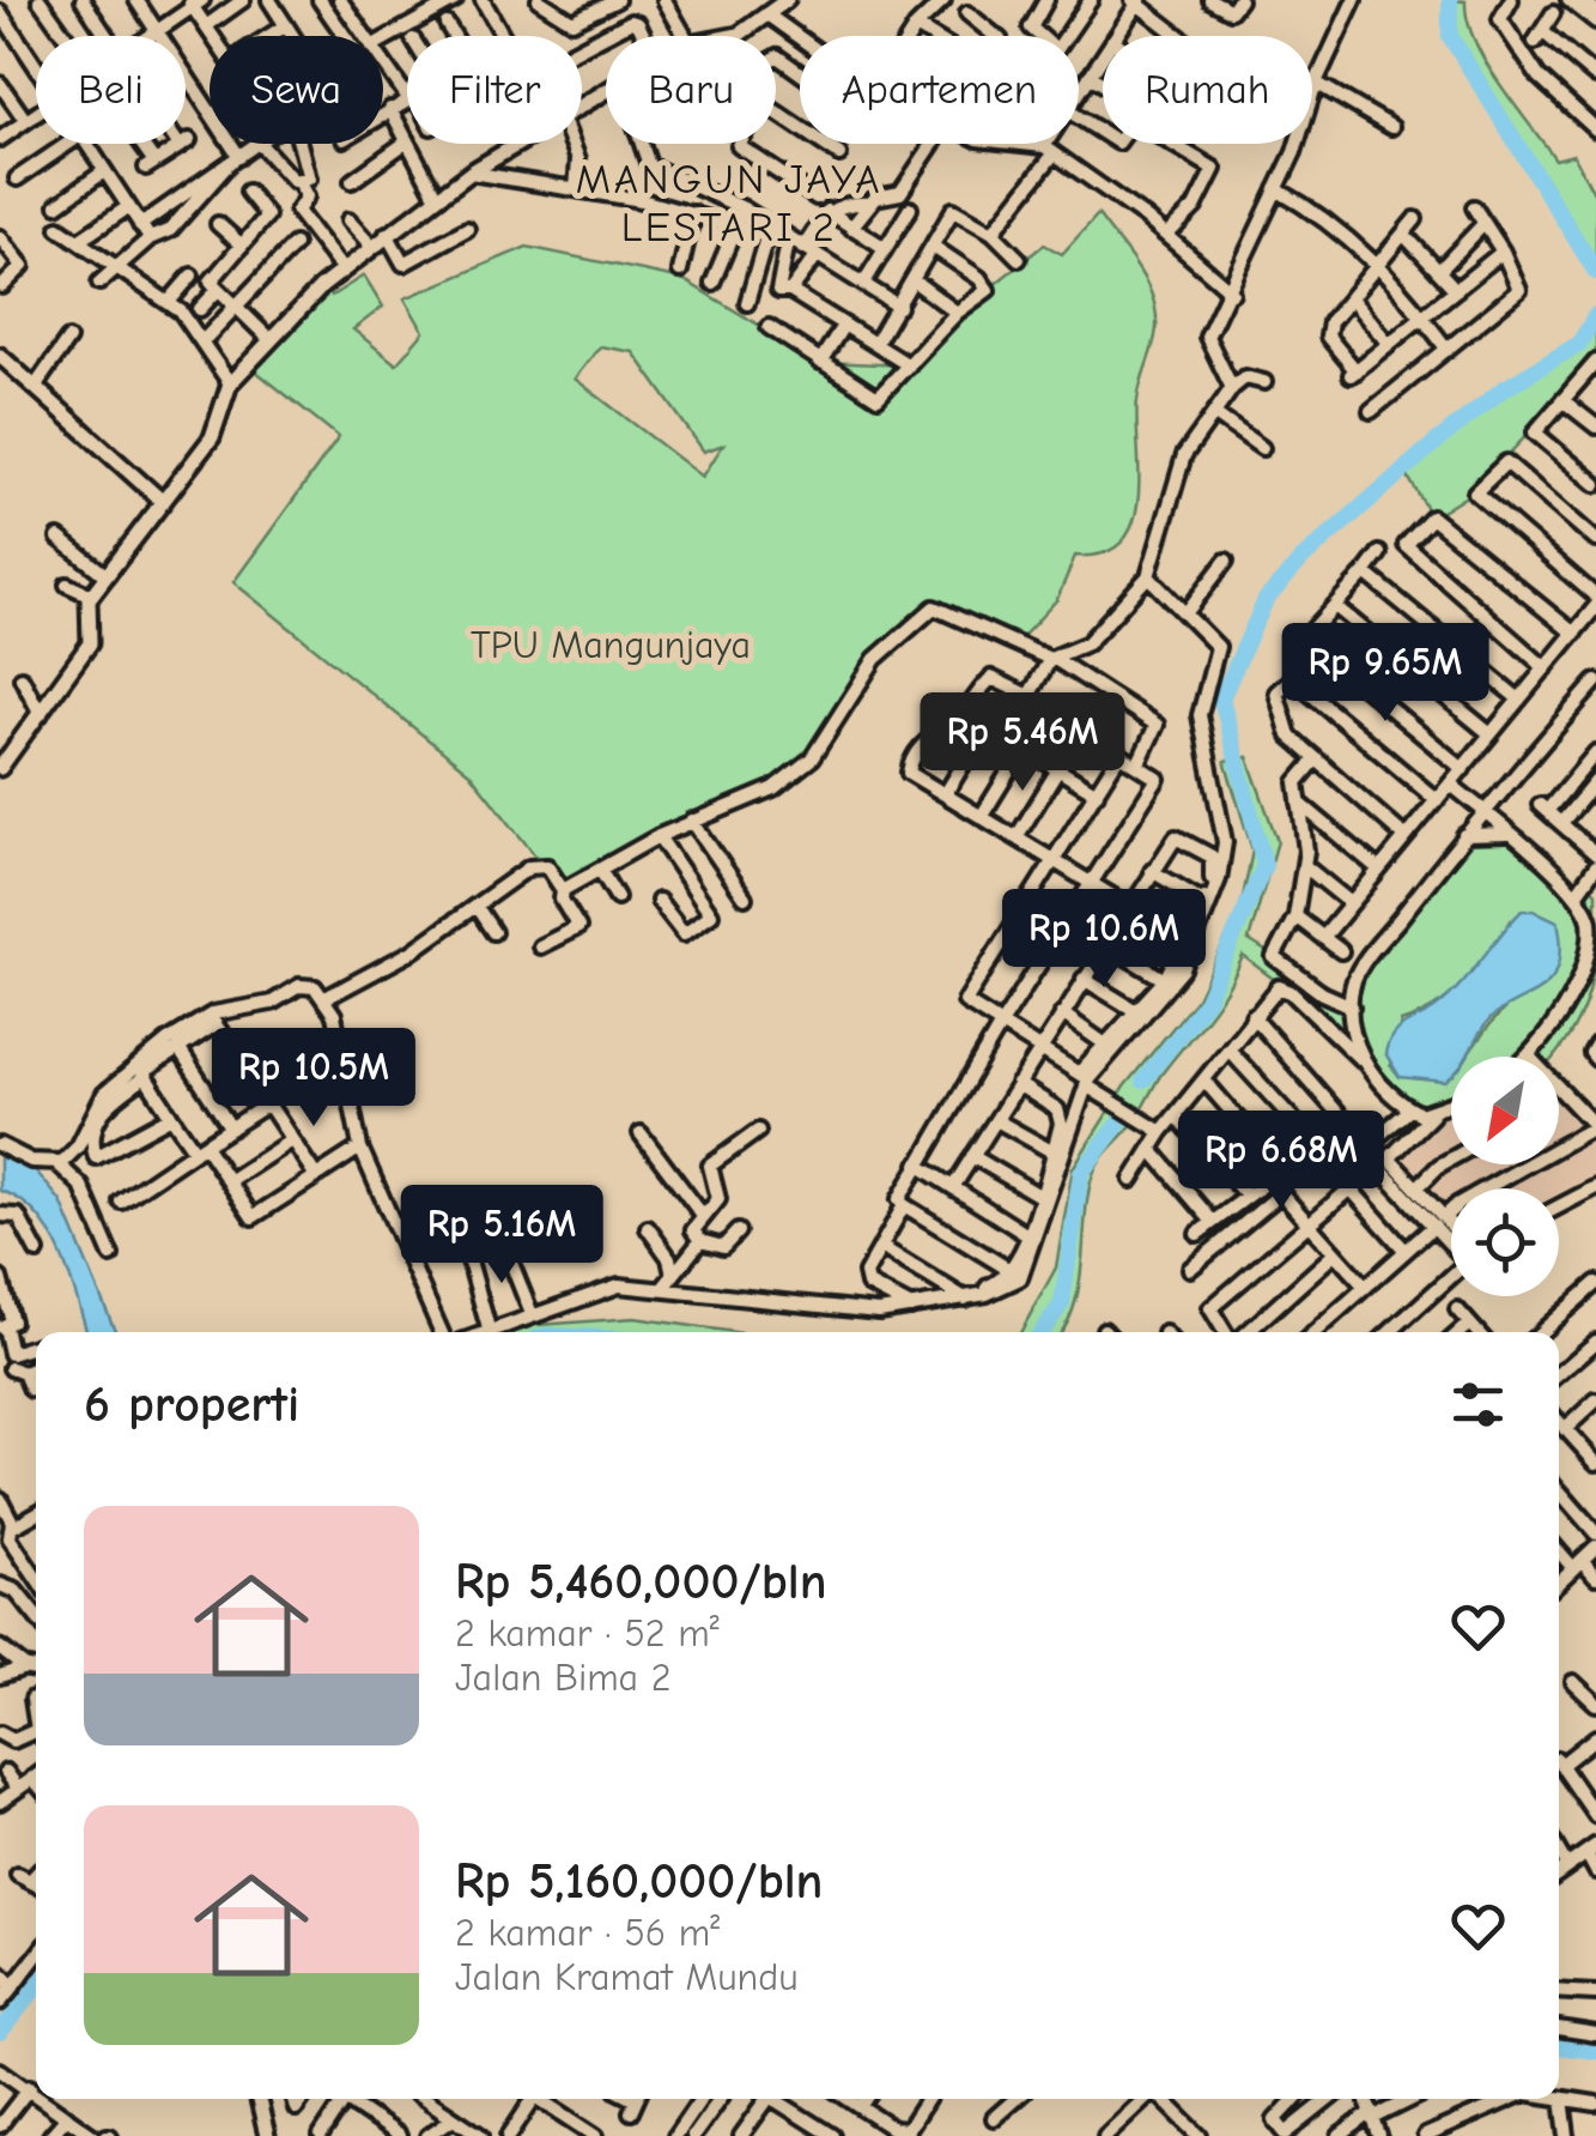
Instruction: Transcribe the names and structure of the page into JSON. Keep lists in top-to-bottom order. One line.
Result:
{"districts":["MANGUN JAYA LESTARI 2"],"parks":["TPU Mangunjaya"],"north":"bottom left","page":{"chip":["Beli","Sewa","Filter","Baru","Apartemen","Rumah"],"price":["Rp 9.65M","Rp 5.46M","Rp 10.6M","Rp 10.5M","Rp 6.68M","Rp 5.16M"],"heading":"6 properti","list":[{"name":"Rp 5,460,000/bln","note":"2 kamar · 52 m² · Jalan Bima 2"},{"name":"Rp 5,160,000/bln","note":"2 kamar · 56 m² · Jalan Kramat Mundu"}]}}
